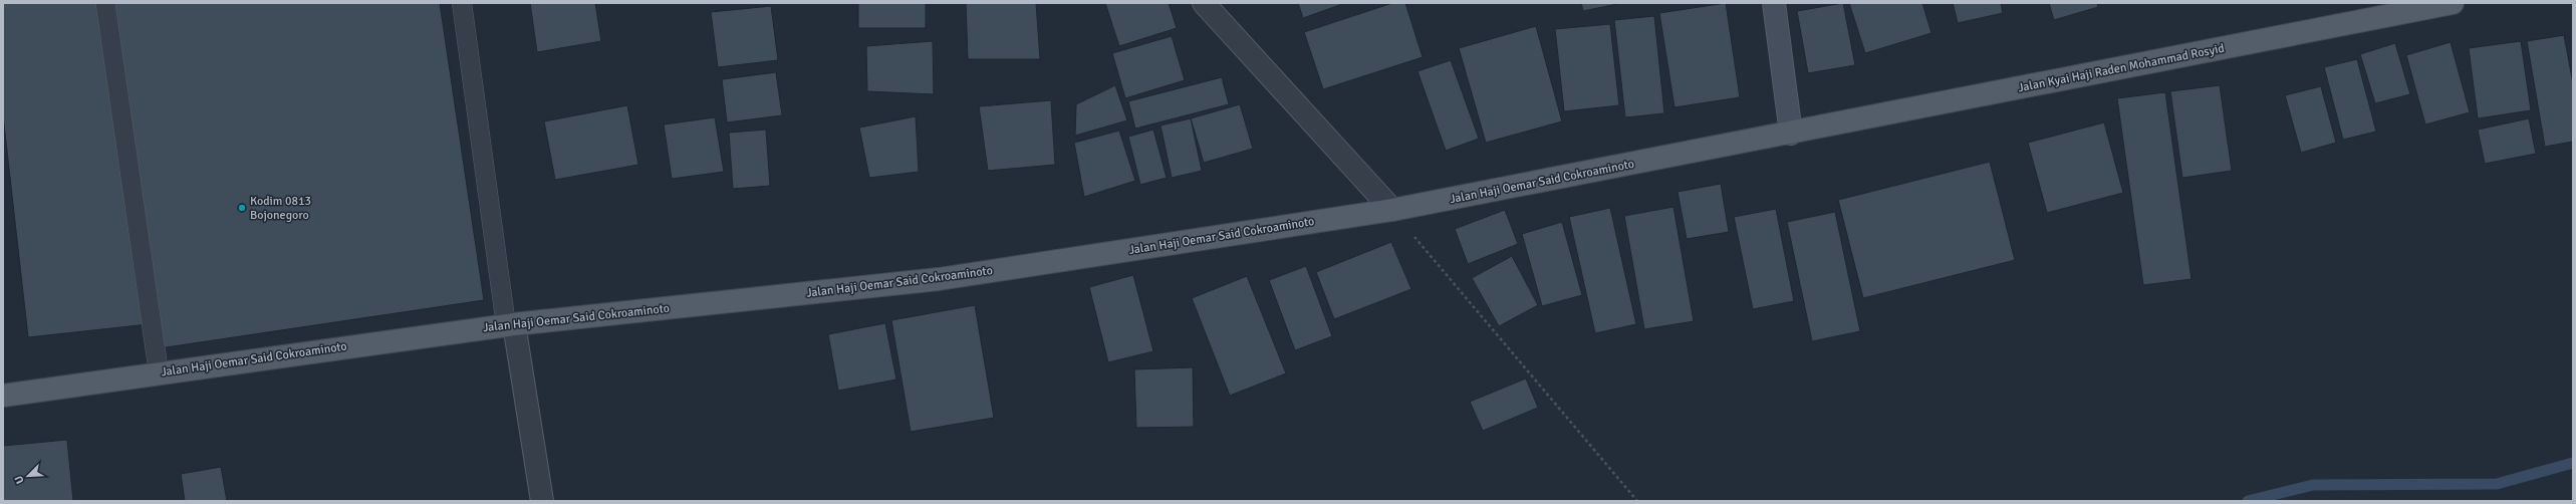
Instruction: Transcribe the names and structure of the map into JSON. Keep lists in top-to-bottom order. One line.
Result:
{"streets":{"main road":["Jalan Kyai Haji Raden Mohammad Rosyid","Jalan Haji Oemar Said Cokroaminoto"]},"crossings":[["Jalan Kyai Haji Raden Mohammad Rosyid","Jalan Haji Oemar Said Cokroaminoto"]],"places":["Kodim 0813 Bojonegoro"],"north":"bottom left"}
